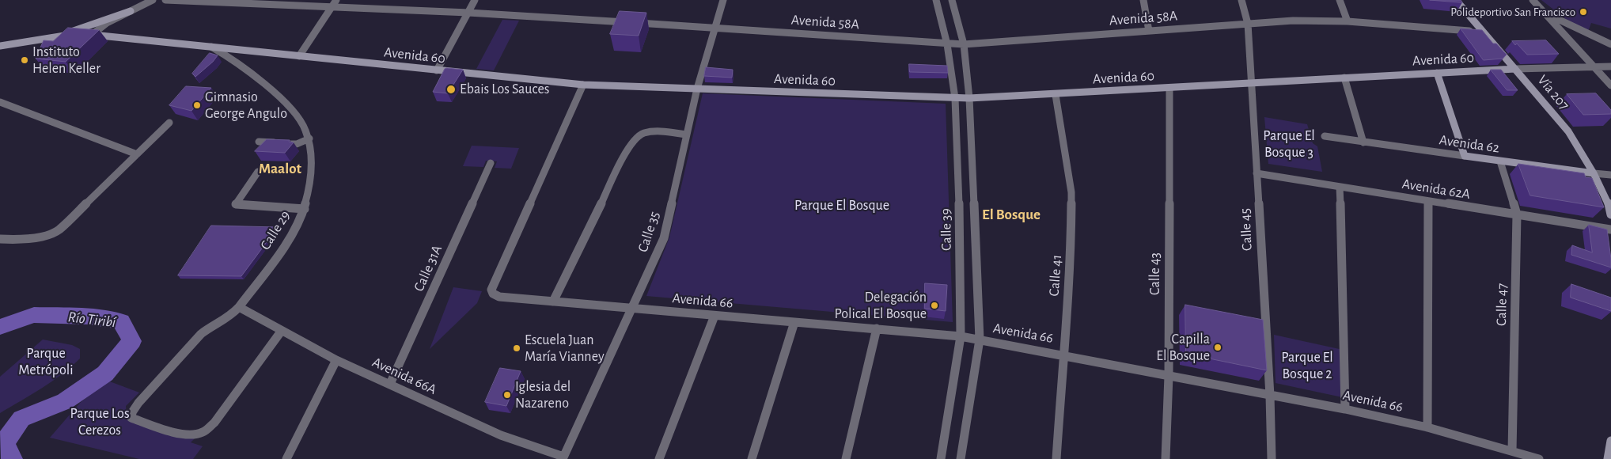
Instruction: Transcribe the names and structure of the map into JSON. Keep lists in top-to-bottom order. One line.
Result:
{"streets":{"street":["Avenida 58A","Avenida 60","Vía 207","Avenida 62","Avenida 62A","Calle 39","Calle 45","Calle 29","Calle 35","Calle 31A","Calle 43","Calle 41","Avenida 66","Calle 47","Avenida 66A"]},"crossings":[["Avenida 58A","Vía 207"],["Avenida 58A","Calle 39"],["Avenida 58A","Calle 45"],["Avenida 58A","Calle 35"],["Avenida 60","Vía 207"],["Avenida 60","Calle 39"],["Avenida 60","Calle 45"],["Avenida 60","Calle 29"],["Avenida 60","Calle 35"],["Avenida 60","Calle 43"],["Avenida 60","Calle 41"],["Avenida 60","Avenida 66"],["Vía 207","Avenida 62"],["Avenida 62","Calle 47"],["Avenida 62A","Calle 45"],["Avenida 62A","Calle 47"],["Calle 39","Avenida 66"],["Calle 45","Avenida 66"],["Calle 29","Avenida 66A"],["Calle 35","Avenida 66"],["Calle 35","Avenida 66A"],["Calle 31A","Avenida 66A"],["Calle 43","Avenida 66"],["Calle 41","Avenida 66"],["Avenida 66","Calle 47"]],"districts":["Maalot","El Bosque"],"water":["Río Tiribí"],"parks":["Parque El Bosque 3","Parque El Bosque","Parque Metrópoli","Parque El Bosque 2","Parque Los Cerezos"],"places":["Polideportivo San Francisco","Instituto Helen Keller","Ebais Los Sauces","Gimnasio George Angulo","Delegación Polical El Bosque","Capilla El Bosque","Escuela Juan María Vianney","Iglesia del Nazareno"]}
